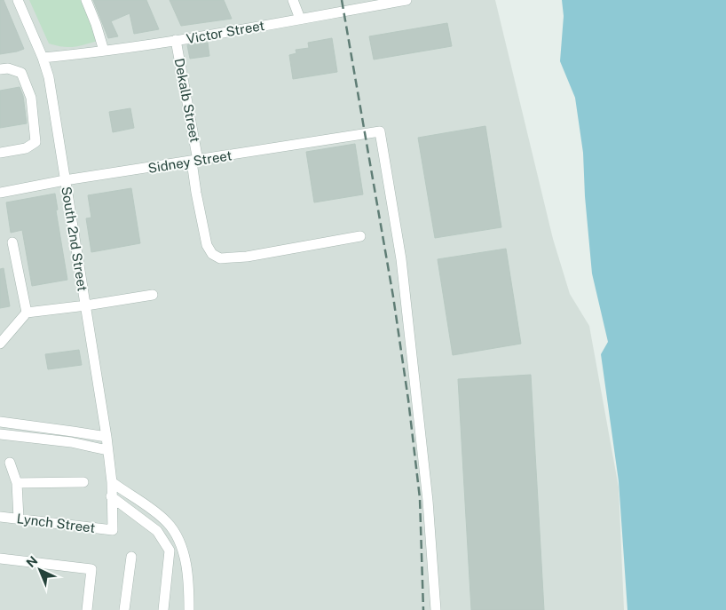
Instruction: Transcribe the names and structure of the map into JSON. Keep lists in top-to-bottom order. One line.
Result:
{"streets":{"street":["Victor Street","Dekalb Street","Sidney Street","South 2nd Street","Lynch Street"]},"crossings":[["Victor Street","Dekalb Street"],["Victor Street","South 2nd Street"],["Dekalb Street","Sidney Street"],["Sidney Street","South 2nd Street"],["South 2nd Street","Lynch Street"]],"north":"top left"}
